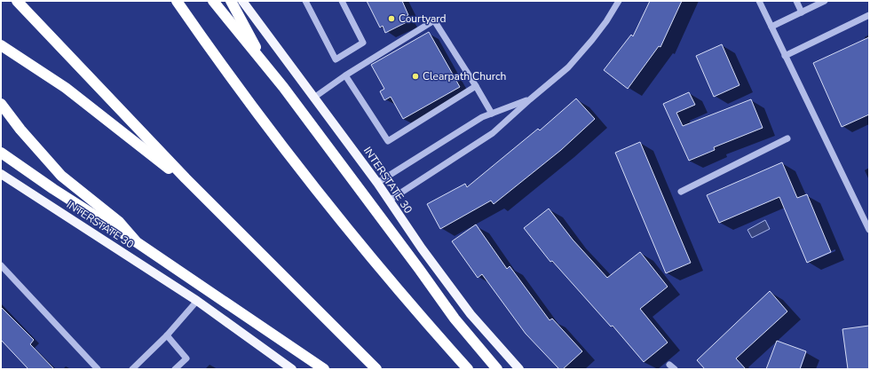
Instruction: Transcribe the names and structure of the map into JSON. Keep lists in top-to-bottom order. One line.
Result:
{"streets":{"main road":["INTERSTATE 30"]},"places":["Courtyard","Clearpath Church"]}
